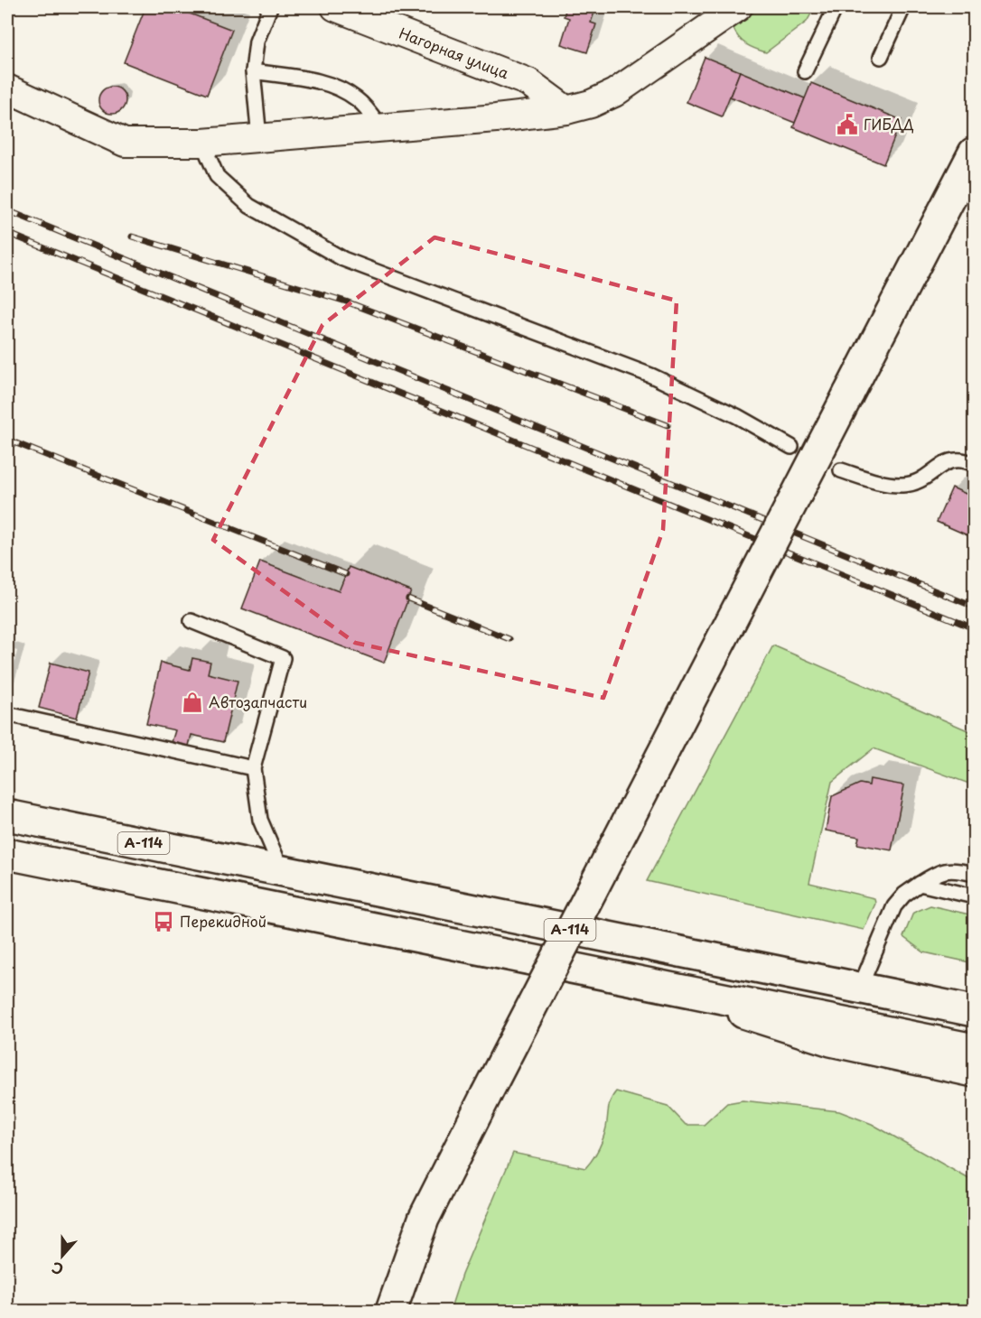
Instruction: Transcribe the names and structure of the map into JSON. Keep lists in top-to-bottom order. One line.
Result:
{"streets":{"main road":["А-114"],"street":["Нагорная улица"]},"places":{"public building":["ГИБДД"],"shop":["Автозапчасти"],"bus stop":["Перекидной"]},"north":"bottom"}
